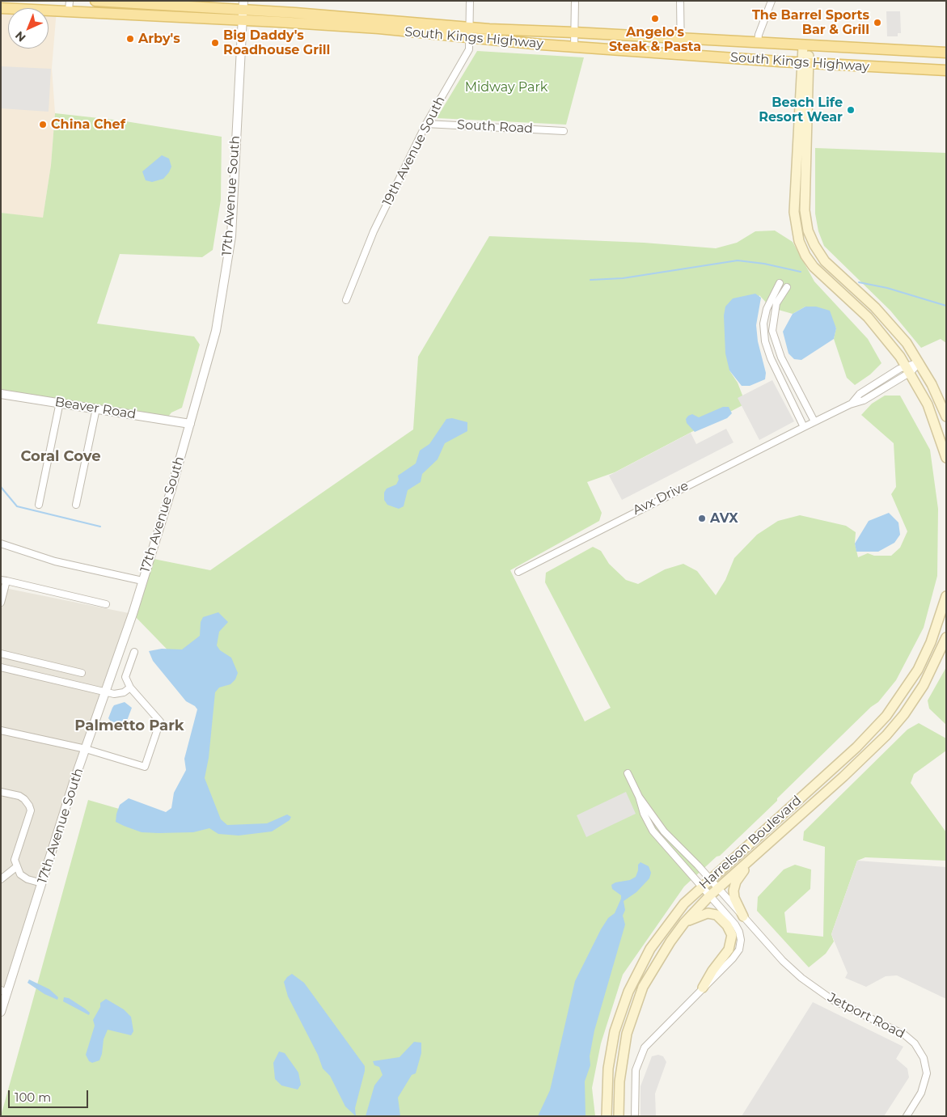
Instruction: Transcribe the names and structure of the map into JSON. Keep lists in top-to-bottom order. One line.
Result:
{"streets":{"main road":["South Kings Highway","Harrelson Boulevard"],"street":["South Road","19th Avenue South","17th Avenue South","Beaver Road","Avx Drive","Jetport Road"]},"crossings":[["South Kings Highway","19th Avenue South"],["South Kings Highway","17th Avenue South"],["South Road","19th Avenue South"],["17th Avenue South","Beaver Road"],["Harrelson Boulevard","Jetport Road"]],"districts":["Coral Cove","Palmetto Park"],"parks":["Midway Park"],"places":["Angelo's Steak & Pasta","The Barrel Sports Bar & Grill","Arby's","Big Daddy's Roadhouse Grill","Beach Life Resort Wear","China Chef","AVX"],"scale_bar":"100 m","north":"bottom left"}
